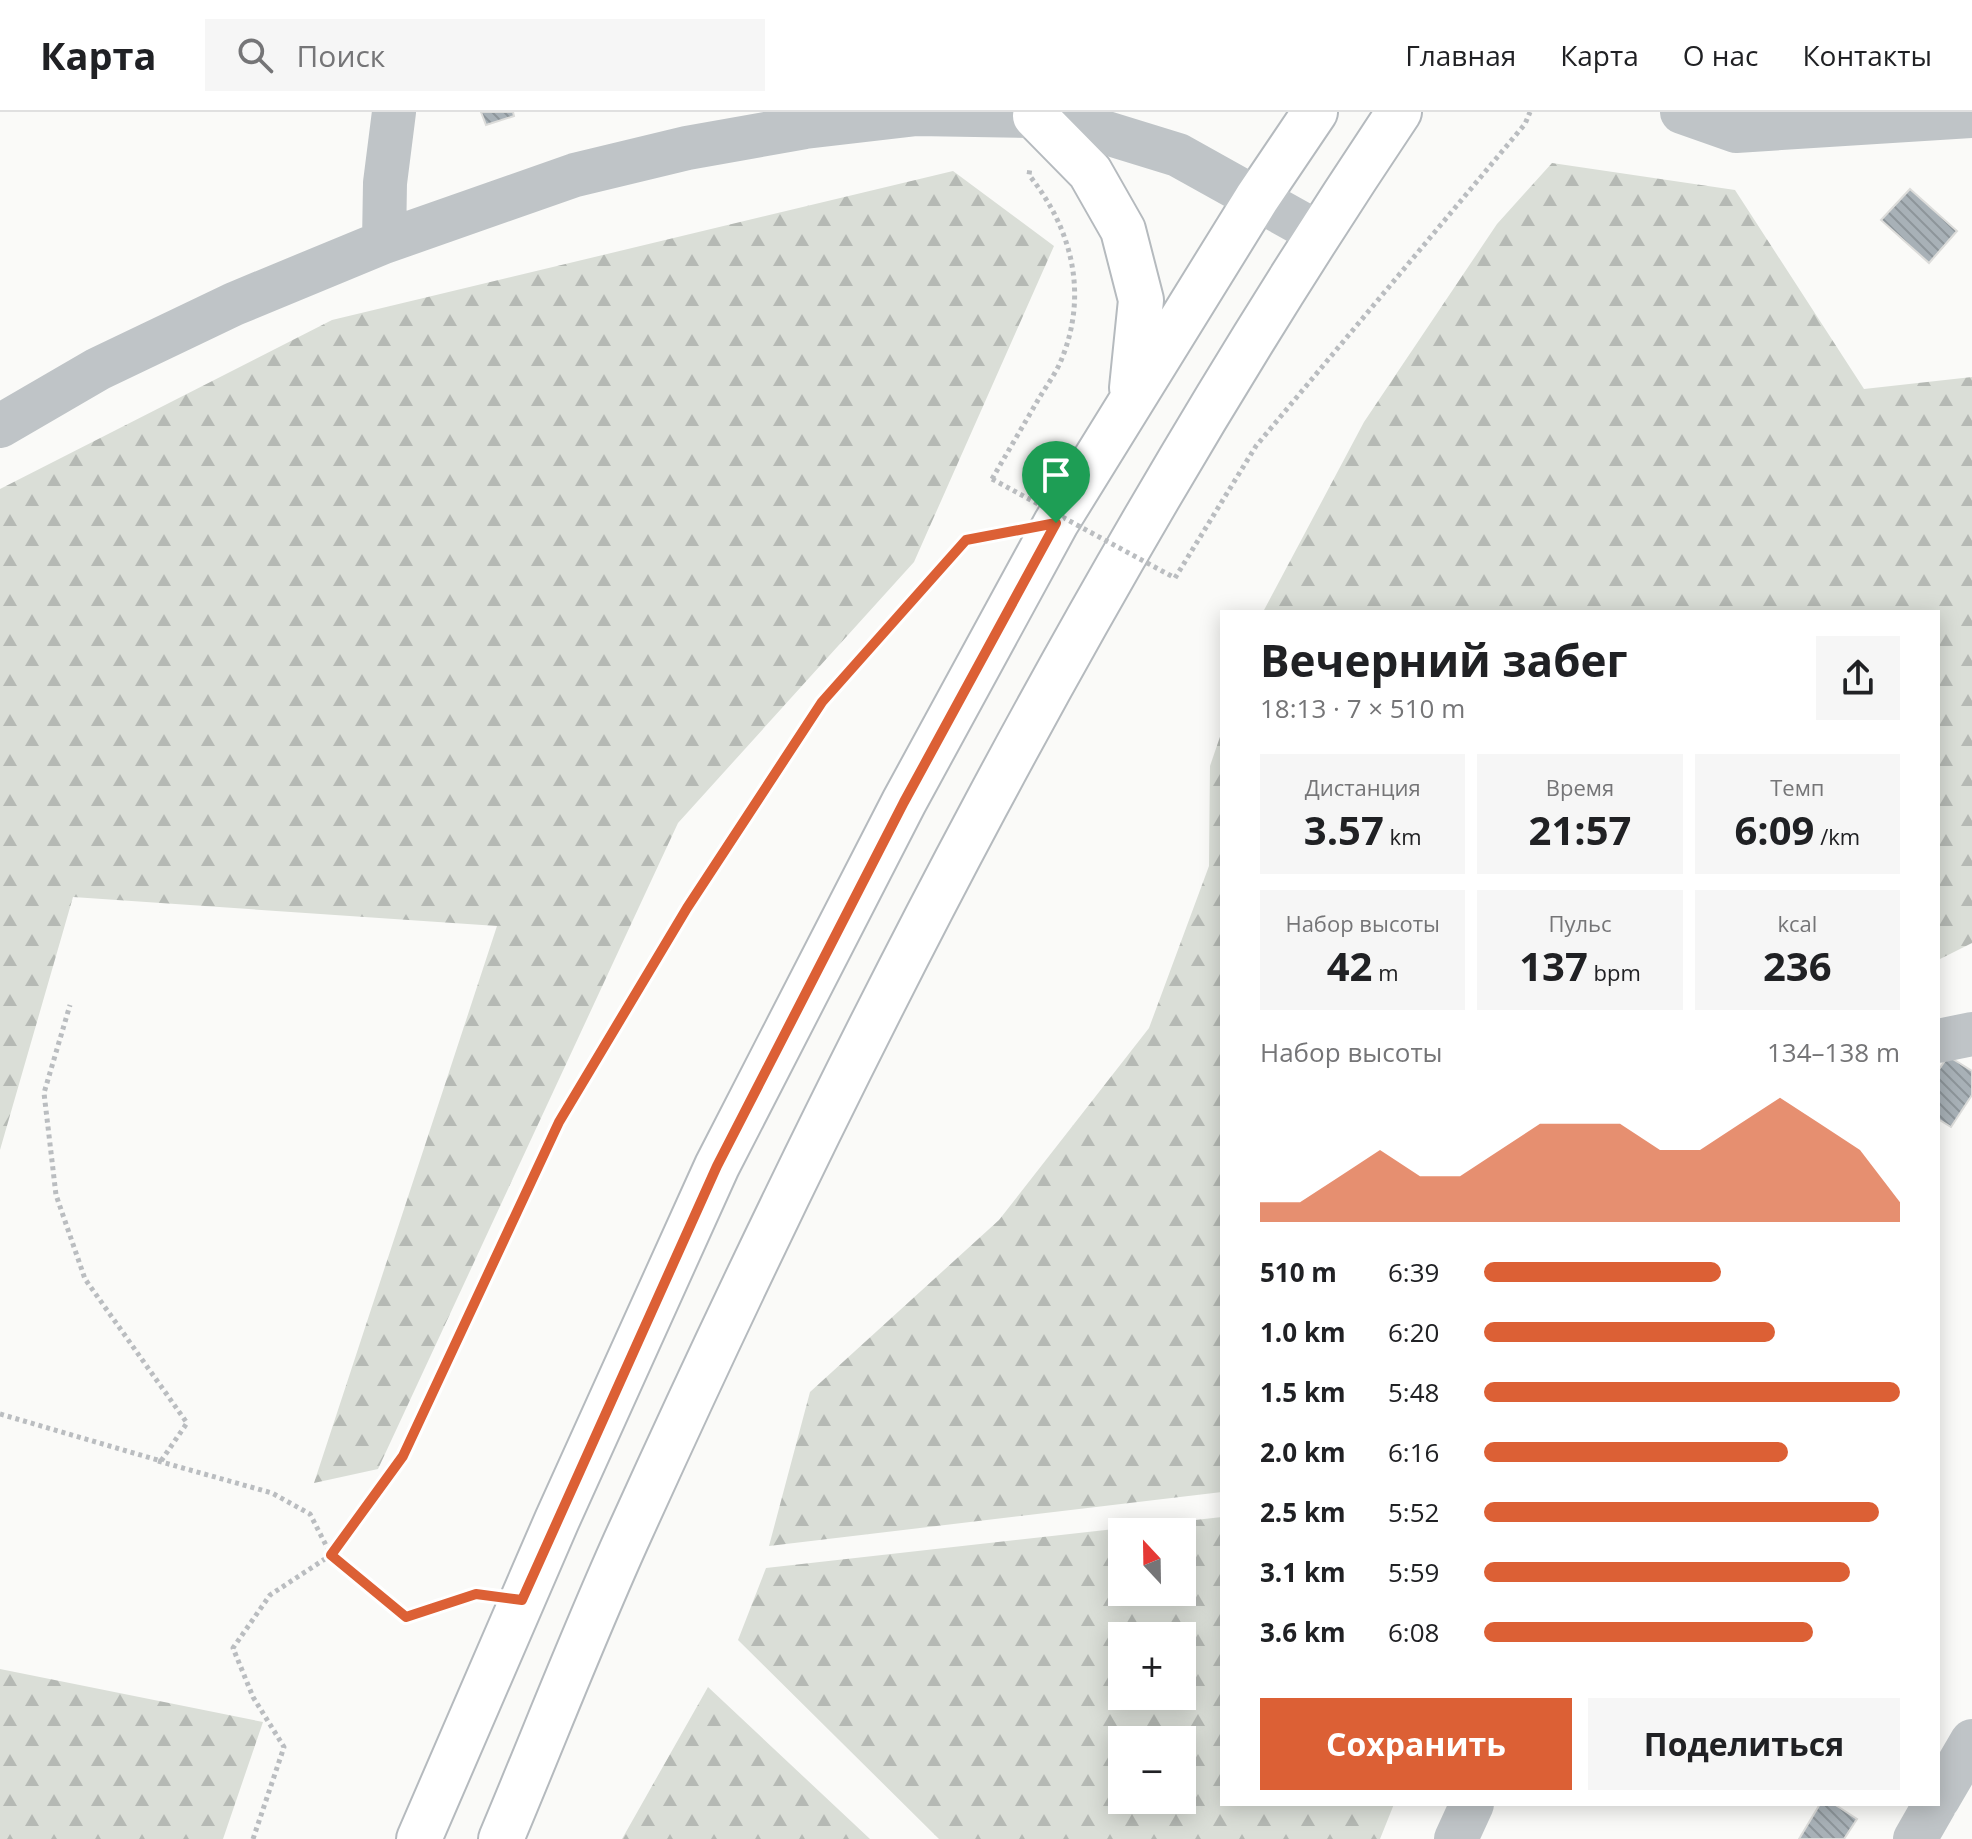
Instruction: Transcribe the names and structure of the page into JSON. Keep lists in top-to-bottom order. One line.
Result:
{"north":"top","page":{"header":"Карта","search":"Поиск","nav":["Главная","Карта","О нас","Контакты"],"heading":["Вечерний забег","18:13 · 7 × 510 m"],"stats":[["Дистанция","3.57 km"],["Время","21:57"],["Темп","6:09 /km"],["Набор высоты","42 m"],["Пульс","137 bpm"],["kcal","236"]],"chart":["Набор высоты","134–138 m"],"list":[{"name":"510 m","note":"6:39"},{"name":"1.0 km","note":"6:20"},{"name":"1.5 km","note":"5:48"},{"name":"2.0 km","note":"6:16"},{"name":"2.5 km","note":"5:52"},{"name":"3.1 km","note":"5:59"},{"name":"3.6 km","note":"6:08"}],"map_buttons":["+","−"],"buttons":["Сохранить","Поделиться"]}}
